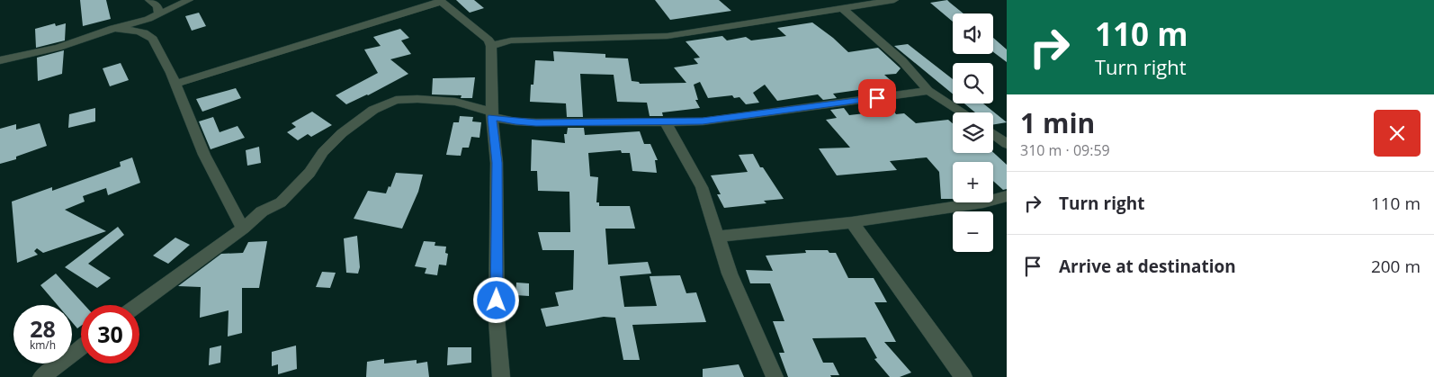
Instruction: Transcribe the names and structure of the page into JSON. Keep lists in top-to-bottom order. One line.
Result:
{"page":{"turn":["110 m","Turn right"],"map_buttons":["+","−"],"heading":["1 min","310 m · 09:59"],"list":[{"name":"Turn right","value":"110 m"},{"name":"Arrive at destination","value":"200 m"}],"speed":"28 km/h","limit":"30"}}
